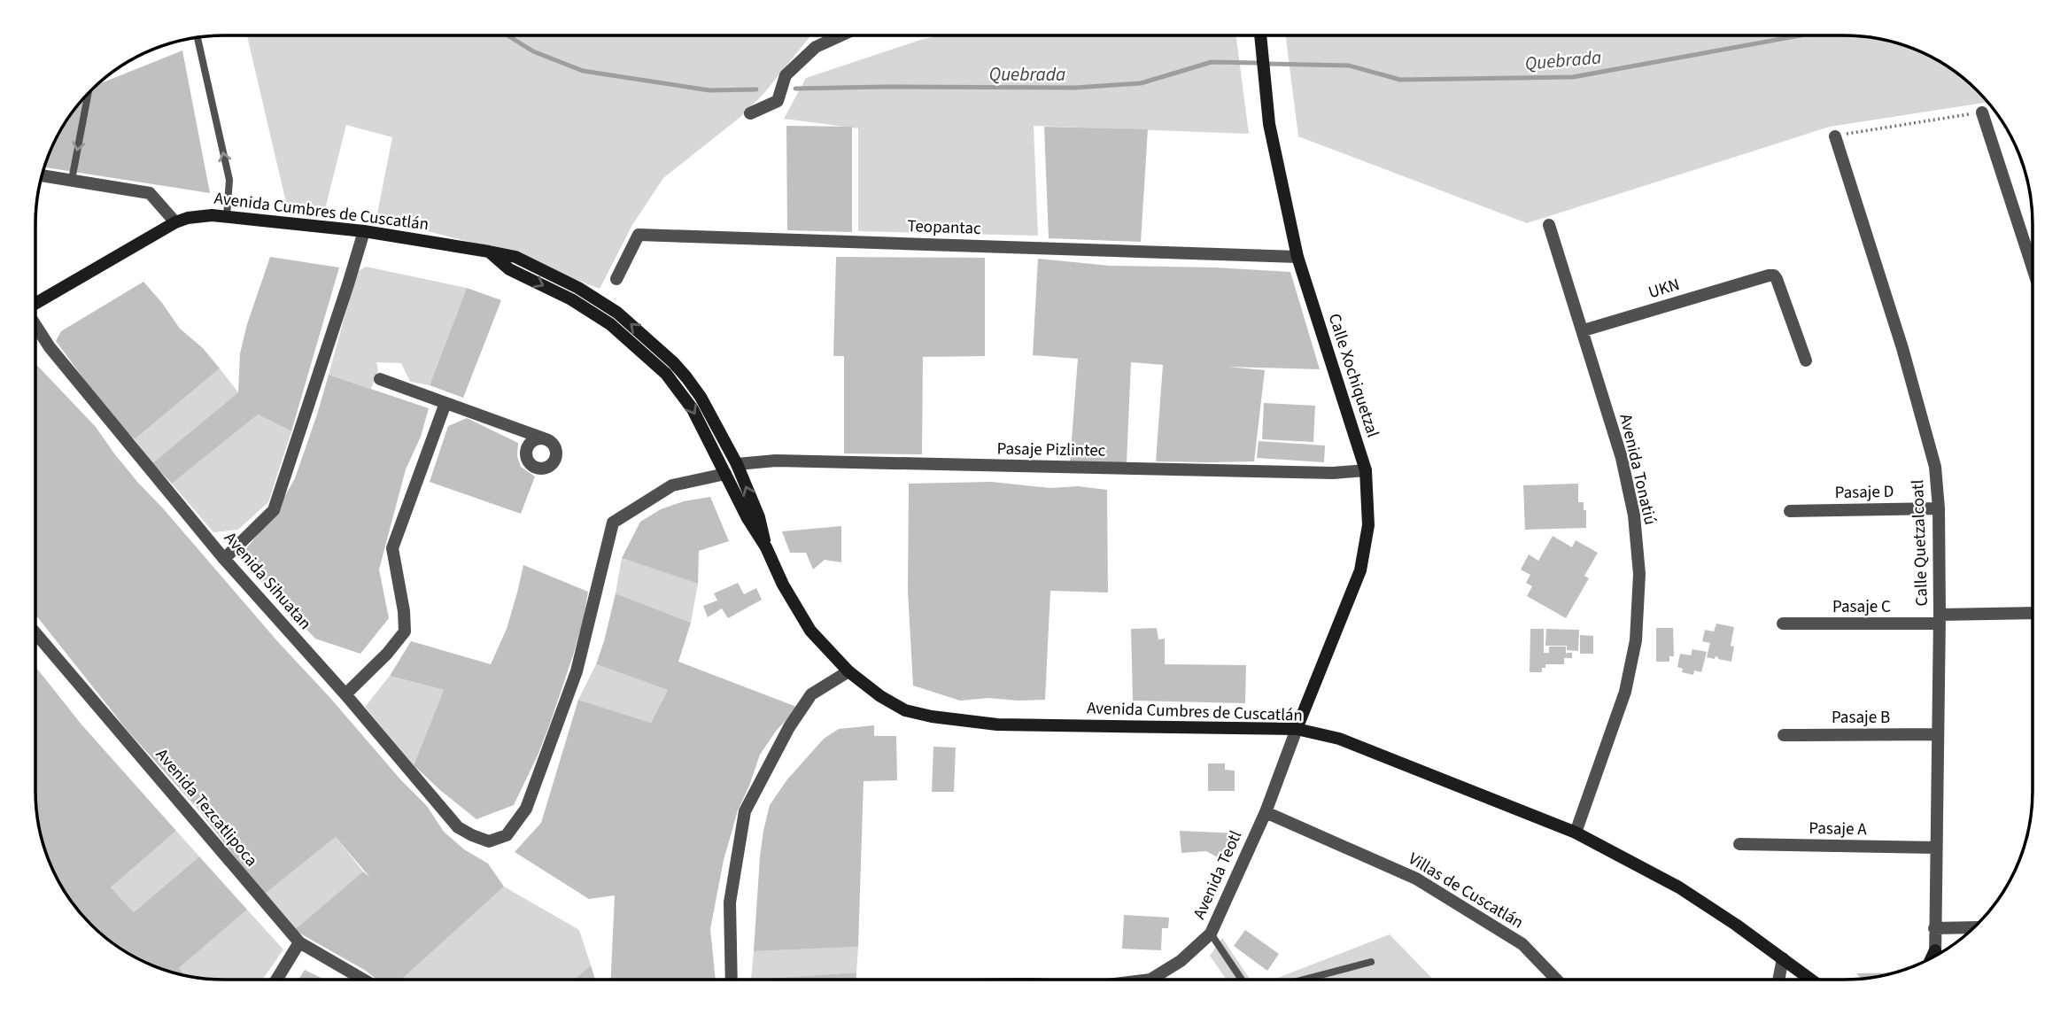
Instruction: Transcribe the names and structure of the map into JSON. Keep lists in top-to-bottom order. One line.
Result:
{"streets":{"main road":["Avenida Cumbres de Cuscatlán","Calle Xochiquetzal"],"street":["Teopantac","UKN","Pasaje Pizlintec","Avenida Tonatiú","Pasaje D","Calle Quetzalcoatl","Avenida Sihuatan","Pasaje C","Pasaje B","Avenida Tezcatlipoca","Pasaje A","Avenida Teotl","Villas de Cuscatlán"]},"crossings":[["Avenida Cumbres de Cuscatlán","Calle Xochiquetzal"],["Avenida Cumbres de Cuscatlán","Pasaje Pizlintec"],["Avenida Cumbres de Cuscatlán","Avenida Tonatiú"],["Avenida Cumbres de Cuscatlán","Avenida Sihuatan"],["Avenida Cumbres de Cuscatlán","Avenida Teotl"],["Teopantac","Calle Xochiquetzal"],["UKN","Avenida Tonatiú"],["Calle Xochiquetzal","Pasaje Pizlintec"],["Calle Xochiquetzal","Avenida Teotl"],["Pasaje D","Calle Quetzalcoatl"],["Calle Quetzalcoatl","Pasaje C"],["Calle Quetzalcoatl","Pasaje B"],["Calle Quetzalcoatl","Pasaje A"],["Avenida Teotl","Villas de Cuscatlán"]],"water":["Quebrada"]}
